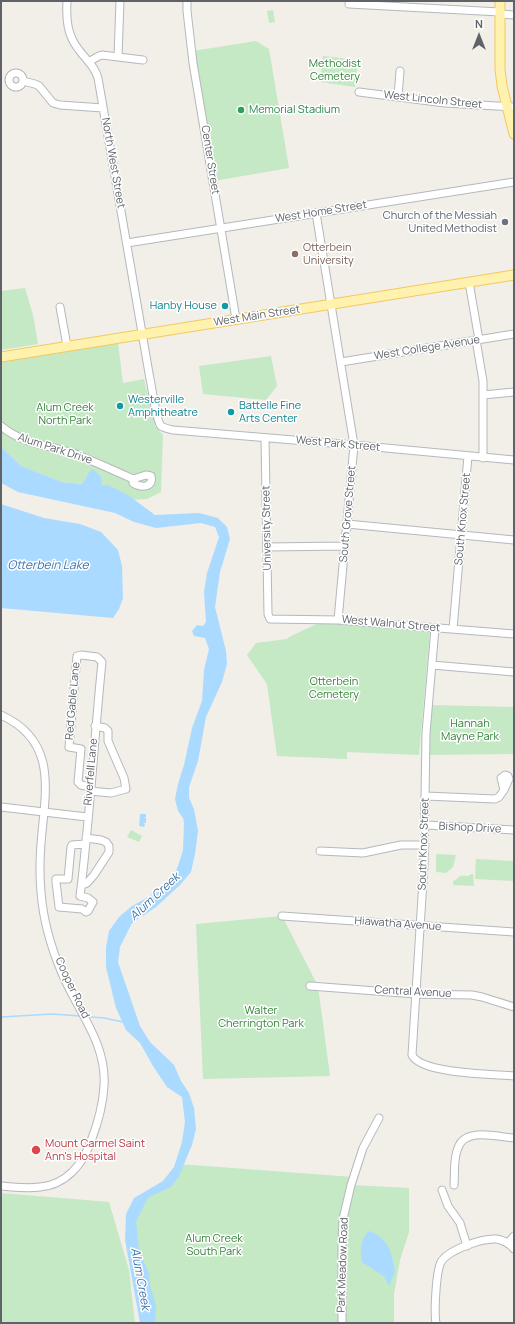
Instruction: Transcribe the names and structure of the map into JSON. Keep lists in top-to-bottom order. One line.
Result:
{"streets":{"main road":["West Main Street"],"street":["West Lincoln Street","Center Street","North West Street","West Home Street","West College Avenue","West Park Street","Alum Park Drive","South Grove Street","South Knox Street","University Street","West Walnut Street","Red Gable Lane","Riverfell Lane","Bishop Drive","Hiawatha Avenue","Cooper Road","Central Avenue","Park Meadow Road"]},"crossings":[["Center Street","West Home Street"],["Center Street","West Main Street"],["North West Street","West Home Street"],["North West Street","West Main Street"],["North West Street","West Park Street"],["West Home Street","South Grove Street"],["West Main Street","South Grove Street"],["West College Avenue","South Grove Street"],["West Park Street","South Grove Street"],["West Park Street","South Knox Street"],["West Park Street","University Street"],["South Grove Street","West Walnut Street"],["South Knox Street","West Walnut Street"],["South Knox Street","Bishop Drive"],["South Knox Street","Hiawatha Avenue"],["South Knox Street","Central Avenue"],["University Street","West Walnut Street"],["Red Gable Lane","Riverfell Lane"]],"water":["Otterbein Lake","Alum Creek"],"parks":["Methodist Cemetery","Alum Creek North Park","Otterbein Cemetery","Hannah Mayne Park","Walter Cherrington Park","Alum Creek South Park"],"places":["Memorial Stadium","Church of the Messiah United Methodist","Otterbein University","Hanby House","Westerville Amphitheatre","Battelle Fine Arts Center","Mount Carmel Saint Ann's Hospital"],"north":"top"}
